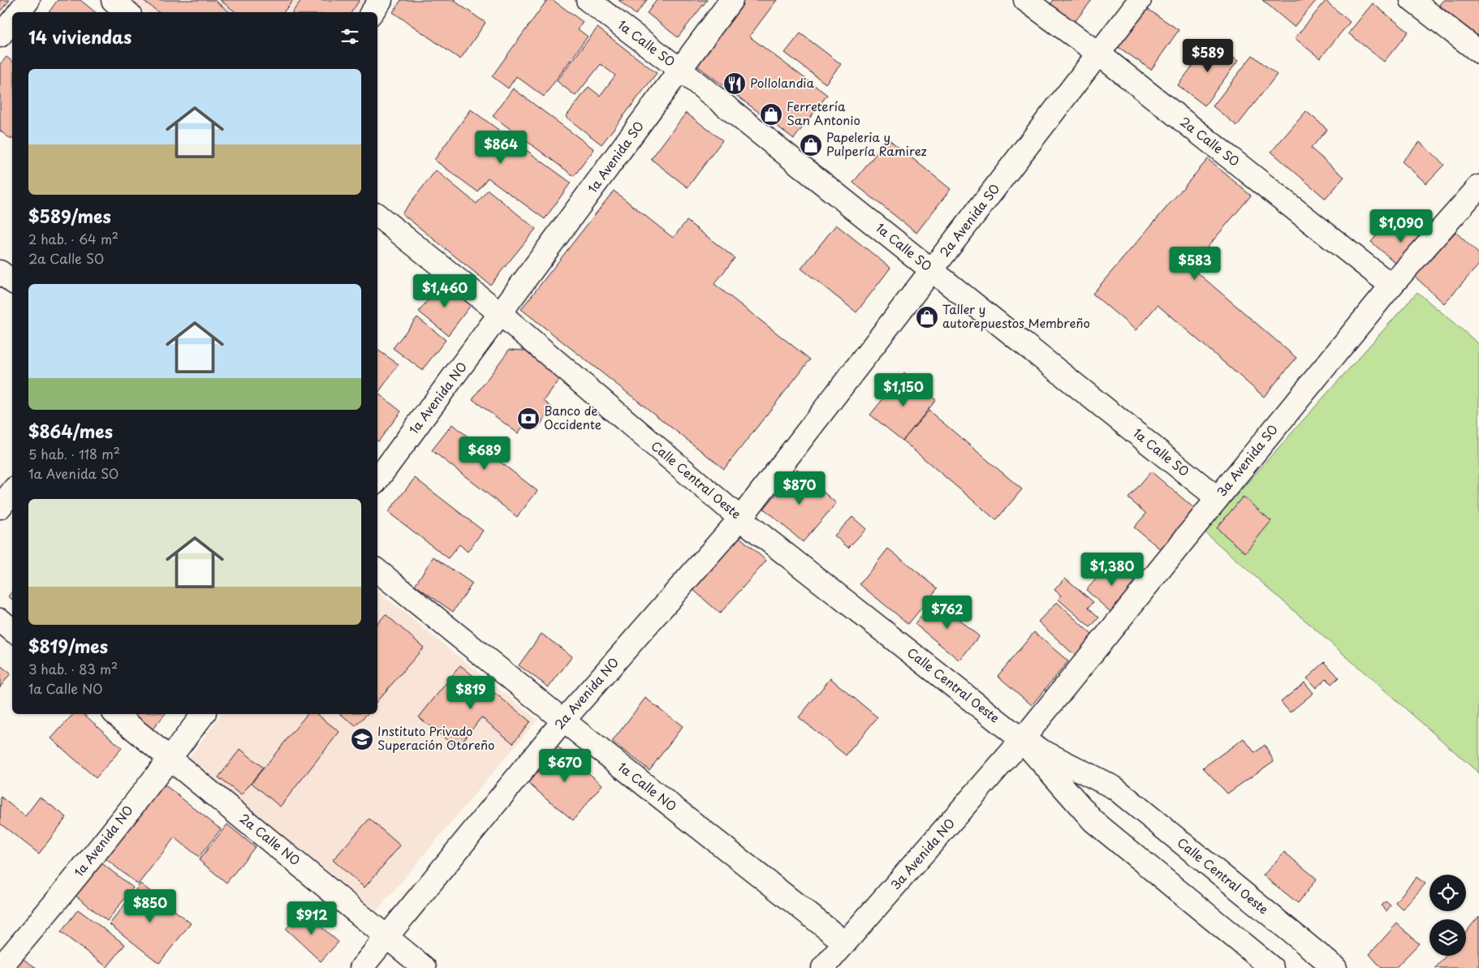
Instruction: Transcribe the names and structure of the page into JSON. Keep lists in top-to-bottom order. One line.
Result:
{"streets":{"street":["1a Calle SO","2a Calle SO","1a Avenida SO","2a Avenida SO","1a Avenida NO","3a Avenida SO","Calle Central Oeste","2a Avenida NO","1a Calle NO","2a Calle NO","3a Avenida NO"]},"crossings":[["1a Calle SO","1a Avenida SO"],["1a Calle SO","2a Avenida SO"],["1a Calle SO","3a Avenida SO"],["2a Calle SO","2a Avenida SO"],["2a Calle SO","3a Avenida SO"],["1a Avenida SO","1a Avenida NO"],["1a Avenida SO","Calle Central Oeste"],["2a Avenida SO","Calle Central Oeste"],["2a Avenida SO","2a Avenida NO"],["1a Avenida NO","Calle Central Oeste"],["1a Avenida NO","2a Calle NO"],["3a Avenida SO","Calle Central Oeste"],["3a Avenida SO","3a Avenida NO"],["Calle Central Oeste","2a Avenida NO"],["Calle Central Oeste","3a Avenida NO"],["2a Avenida NO","1a Calle NO"],["2a Avenida NO","2a Calle NO"],["1a Calle NO","3a Avenida NO"]],"places":{"restaurant":["Pollolandia"],"shop":["Ferretería San Antonio","Papeleria y Pulpería Ramirez","Taller y autorepuestos Membreño"],"bank":["Banco de Occidente"],"school or university":["Instituto Privado Superación Otoreño"]},"page":{"heading":"14 viviendas","price":["$589","$864","$1,090","$583","$1,460","$1,150","$689","$870","$1,380","$762","$819","$670","$850","$912"],"list":[{"name":"$589/mes","note":"2 hab. · 64 m² · 2a Calle SO"},{"name":"$864/mes","note":"5 hab. · 118 m² · 1a Avenida SO"},{"name":"$819/mes","note":"3 hab. · 83 m² · 1a Calle NO"}]}}
